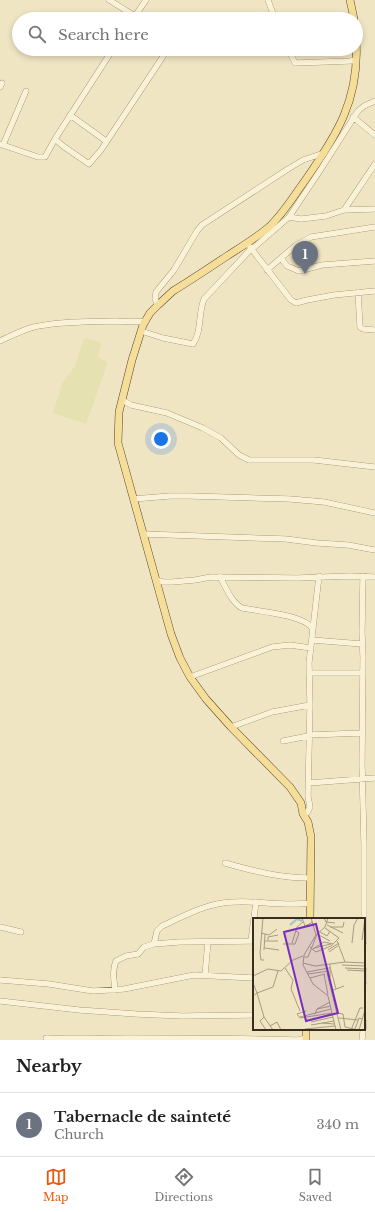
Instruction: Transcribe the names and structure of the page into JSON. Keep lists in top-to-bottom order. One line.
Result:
{"page":{"search":"Search here","pins":"1","heading":"Nearby","list":[{"mark":"1","name":"Tabernacle de sainteté","note":"Church","value":"340 m"}],"nav":["Map","Directions","Saved"]}}
